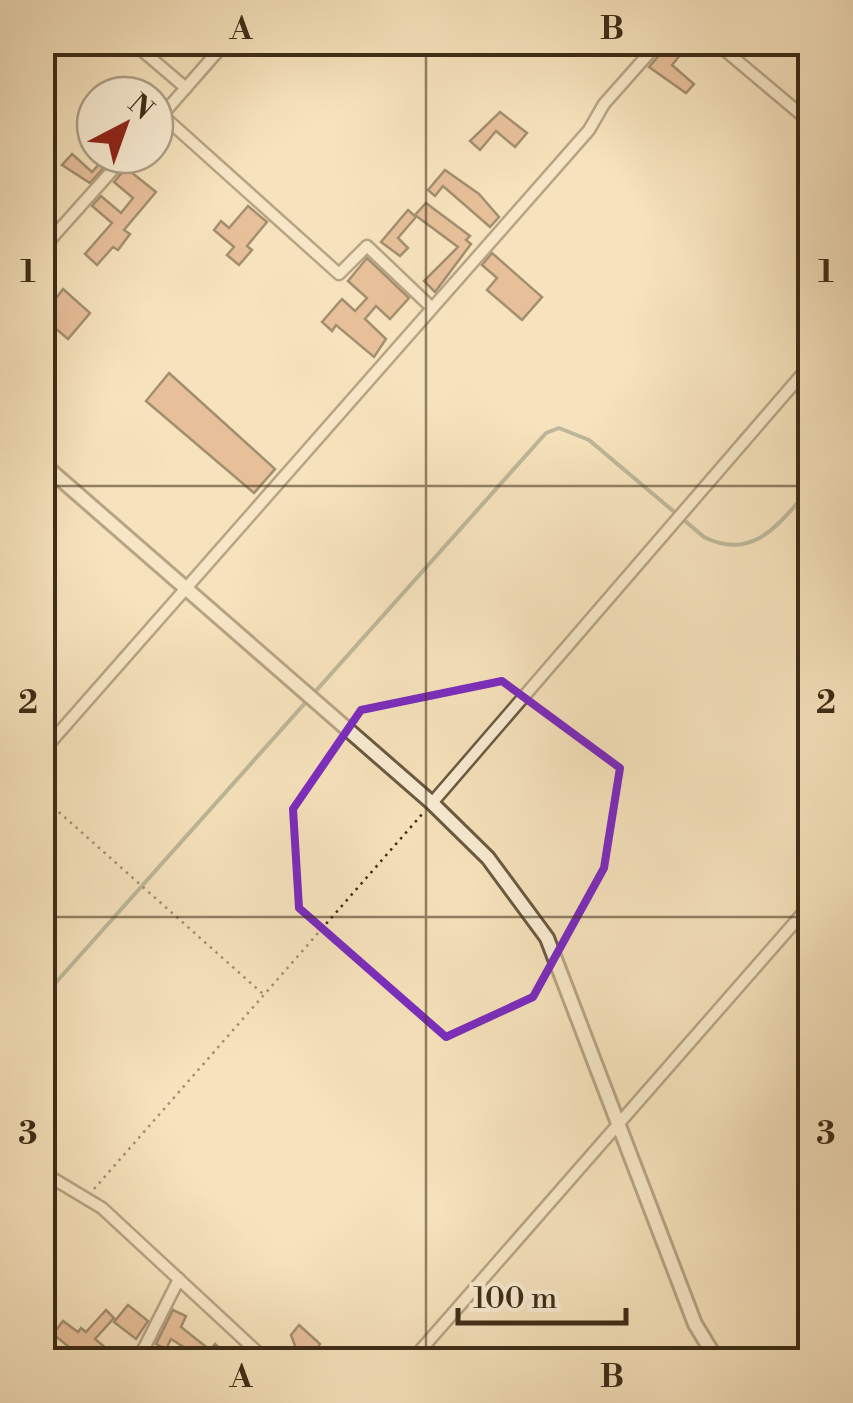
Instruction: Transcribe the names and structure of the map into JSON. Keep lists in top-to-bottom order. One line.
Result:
{"scale_bar":"100 m","north":"top right","grid":{"columns":["A","B"],"rows":["1","2","3"]}}
